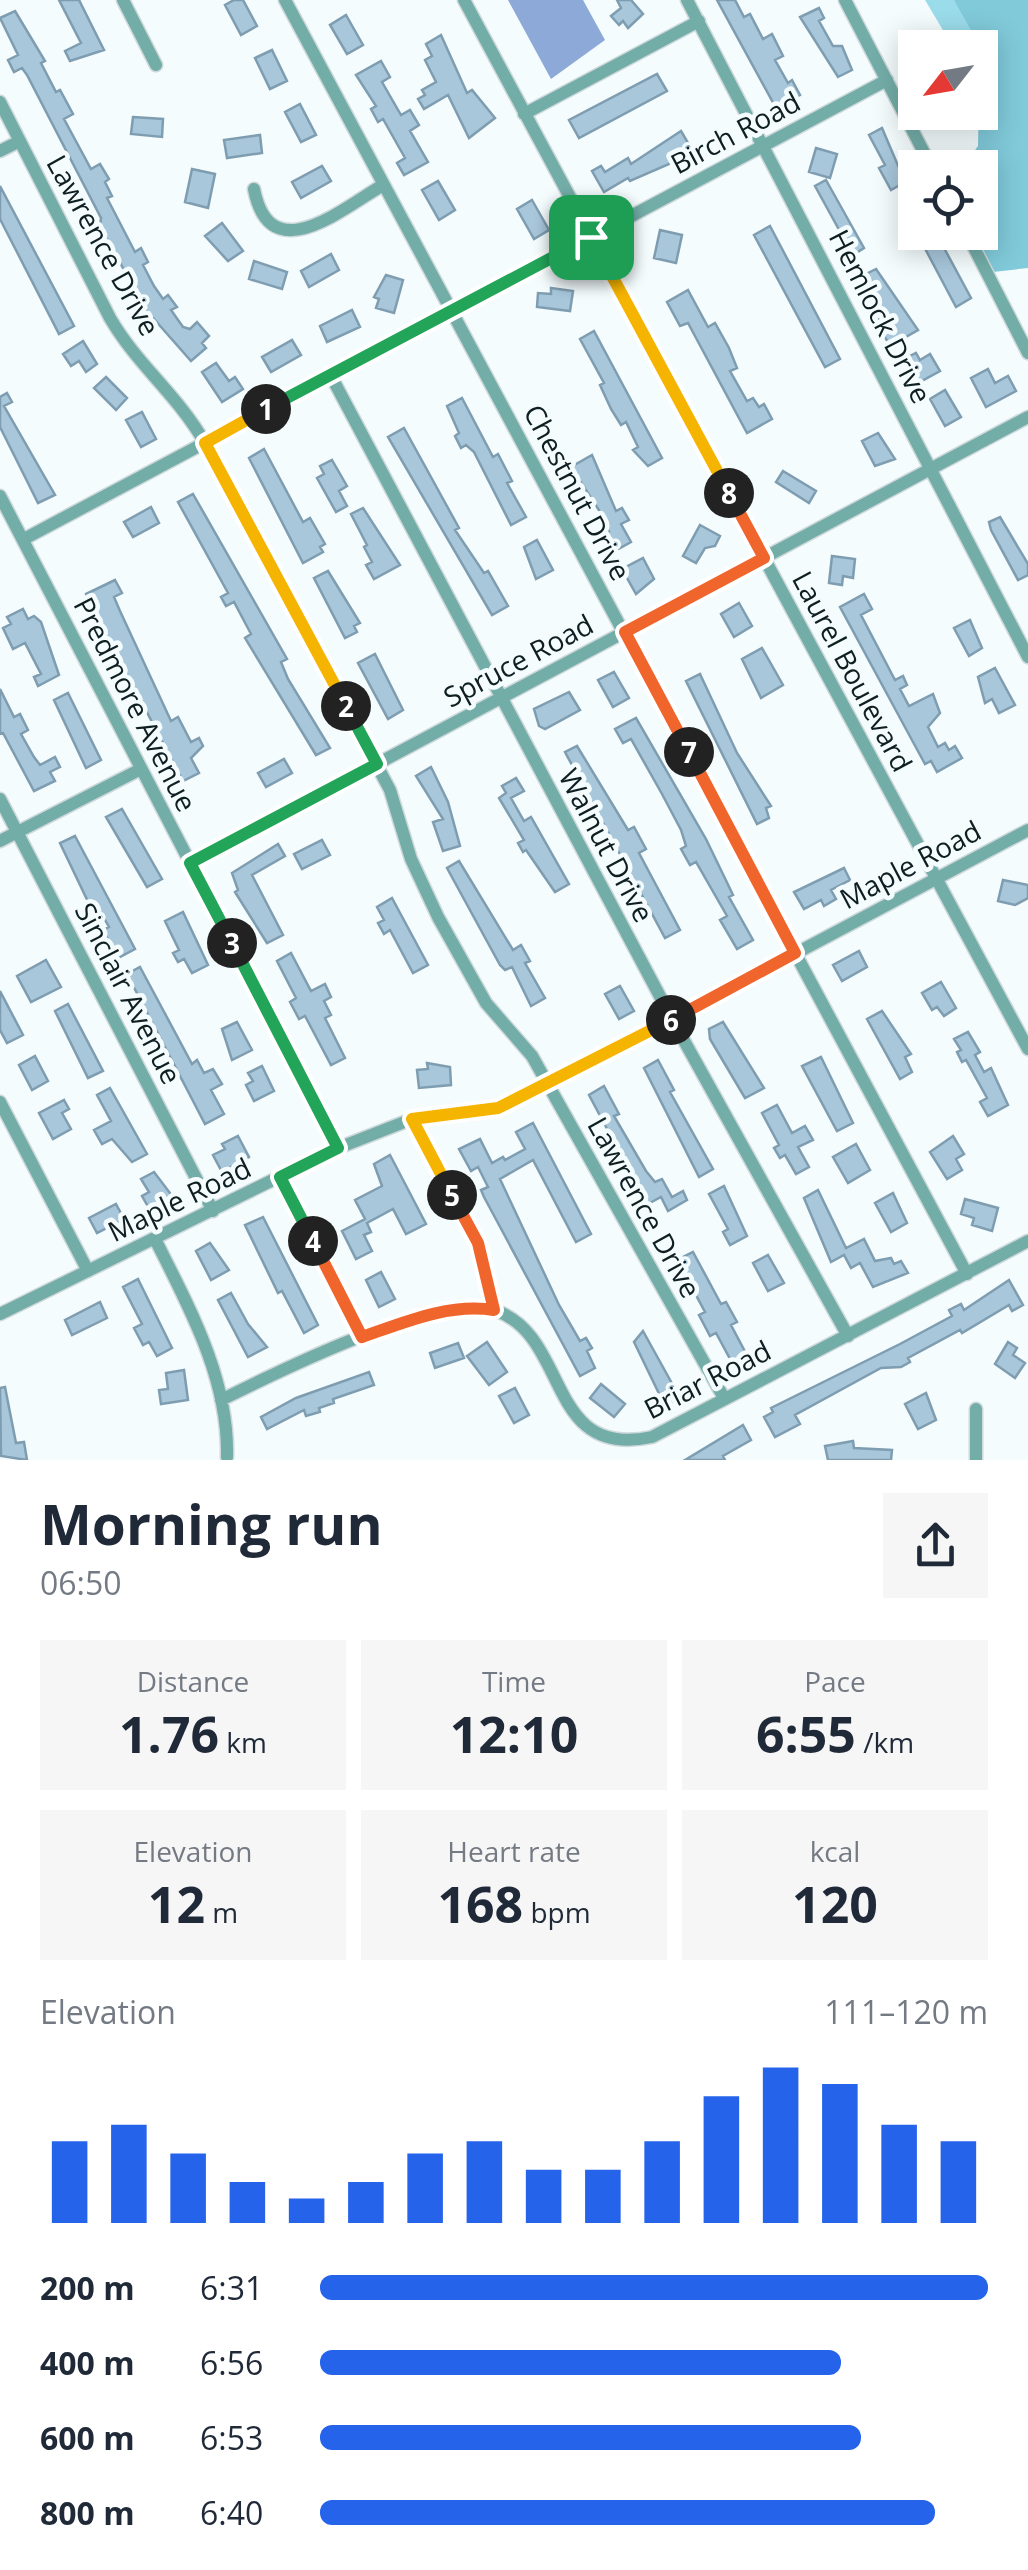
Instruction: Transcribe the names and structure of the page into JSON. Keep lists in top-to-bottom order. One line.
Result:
{"streets":{"street":["Birch Road","Lawrence Drive","Hemlock Drive","Chestnut Drive","Spruce Road","Laurel Boulevard","Predmore Avenue","Walnut Drive","Maple Road","Sinclair Avenue","Briar Road"]},"crossings":[["Birch Road","Lawrence Drive"],["Birch Road","Hemlock Drive"],["Birch Road","Chestnut Drive"],["Birch Road","Laurel Boulevard"],["Birch Road","Predmore Avenue"],["Birch Road","Walnut Drive"],["Lawrence Drive","Spruce Road"],["Lawrence Drive","Maple Road"],["Lawrence Drive","Briar Road"],["Hemlock Drive","Spruce Road"],["Chestnut Drive","Spruce Road"],["Chestnut Drive","Maple Road"],["Chestnut Drive","Briar Road"],["Spruce Road","Laurel Boulevard"],["Spruce Road","Predmore Avenue"],["Spruce Road","Walnut Drive"],["Laurel Boulevard","Maple Road"],["Predmore Avenue","Maple Road"],["Walnut Drive","Maple Road"],["Walnut Drive","Briar Road"],["Maple Road","Sinclair Avenue"]],"north":"bottom left","page":{"pins":["1","8","2","7","3","6","5","4"],"heading":["Morning run","06:50"],"stats":[["Distance","1.76 km"],["Time","12:10"],["Pace","6:55 /km"],["Elevation","12 m"],["Heart rate","168 bpm"],["kcal","120"]],"chart":["Elevation","111–120 m"],"list":[{"name":"200 m","note":"6:31"},{"name":"400 m","note":"6:56"},{"name":"600 m","note":"6:53"},{"name":"800 m","note":"6:40"}]}}
